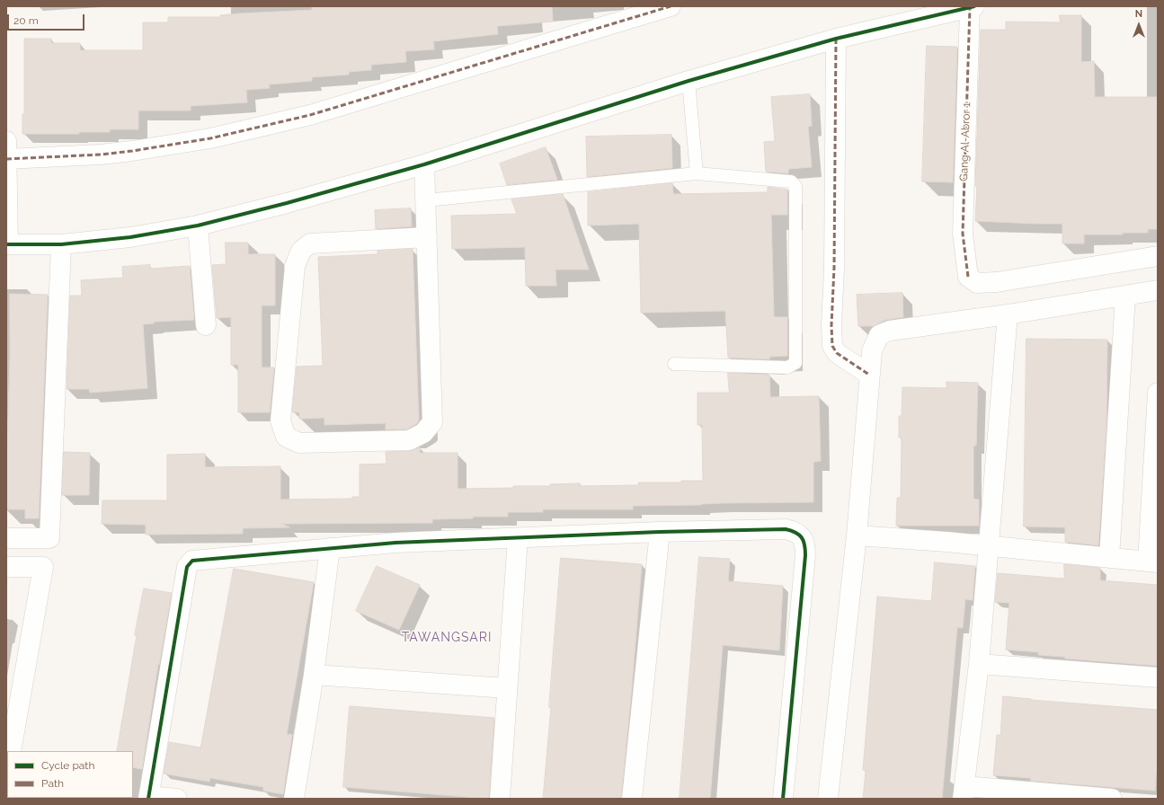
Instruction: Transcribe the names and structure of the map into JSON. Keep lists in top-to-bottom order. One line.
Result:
{"streets":{"street":["Gang Al-Abror 1"]},"districts":["TAWANGSARI"],"legend":["Cycle path","Path"],"scale_bar":"20 m","north":"top"}
